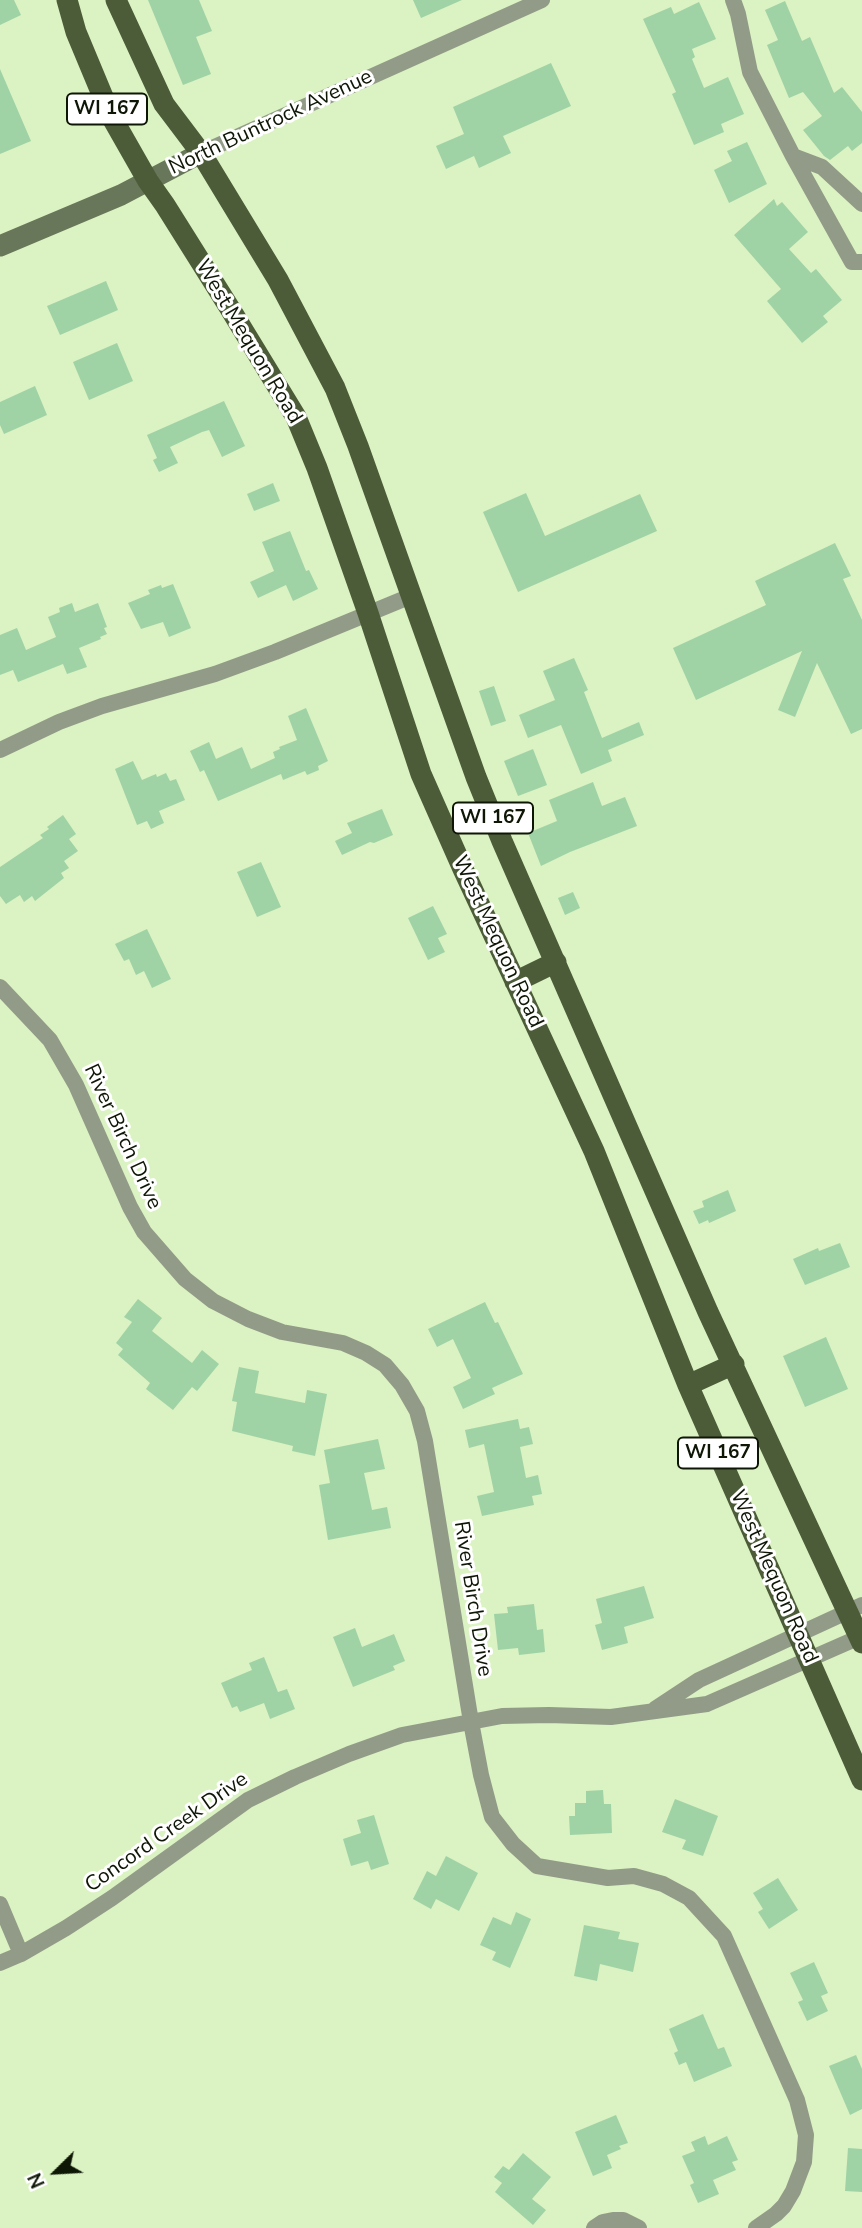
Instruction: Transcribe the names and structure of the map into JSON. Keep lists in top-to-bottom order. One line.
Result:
{"streets":{"main road":["WI 167","West Mequon Road"],"street":["North Buntrock Avenue","River Birch Drive","Concord Creek Drive"]},"crossings":[["North Buntrock Avenue","West Mequon Road"],["West Mequon Road","Concord Creek Drive"],["River Birch Drive","Concord Creek Drive"]],"north":"bottom left"}
